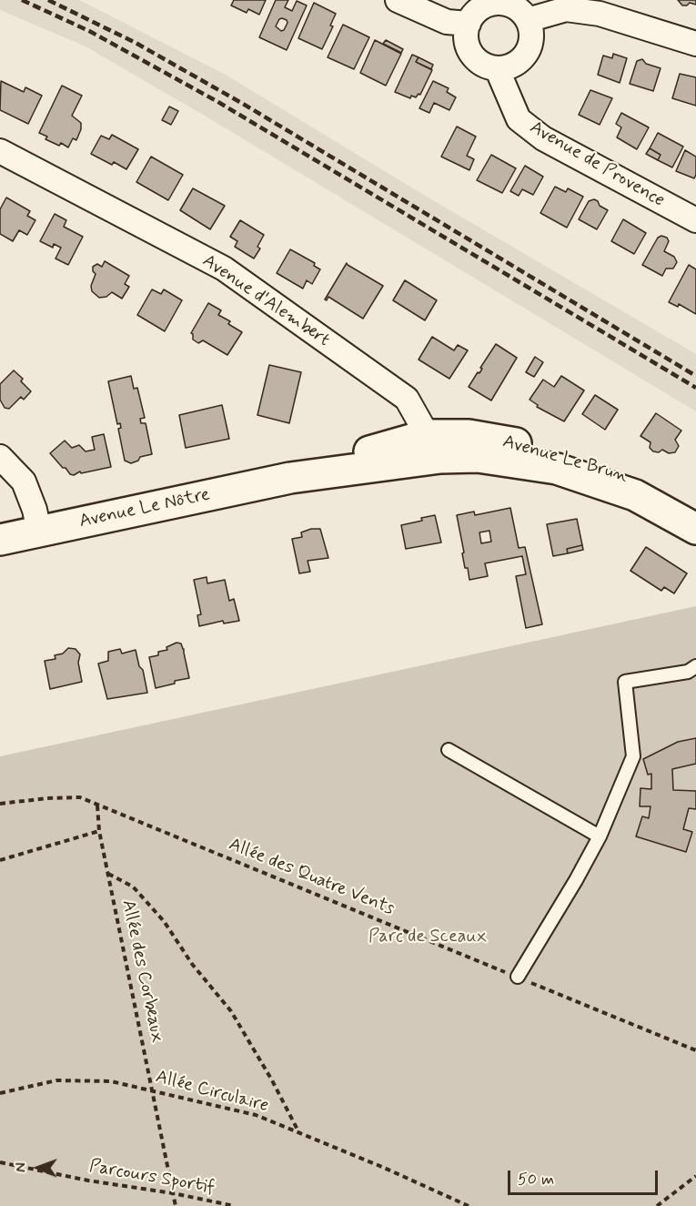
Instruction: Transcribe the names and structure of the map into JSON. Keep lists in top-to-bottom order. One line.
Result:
{"streets":{"main road":["Avenue Le Brun","Avenue Le Nôtre"],"street":["Avenue de Provence","Avenue d'Alembert"],"path":["Allée des Quatre Vents","Allée des Corbeaux","Allée Circulaire","Parcours Sportif"]},"crossings":[["Avenue d'Alembert","Avenue Le Brun"],["Avenue d'Alembert","Avenue Le Nôtre"],["Avenue Le Brun","Avenue Le Nôtre"],["Allée des Quatre Vents","Allée des Corbeaux"],["Allée des Corbeaux","Allée Circulaire"],["Allée des Corbeaux","Parcours Sportif"]],"parks":["Parc de Sceaux"],"scale_bar":"50 m","north":"left"}
